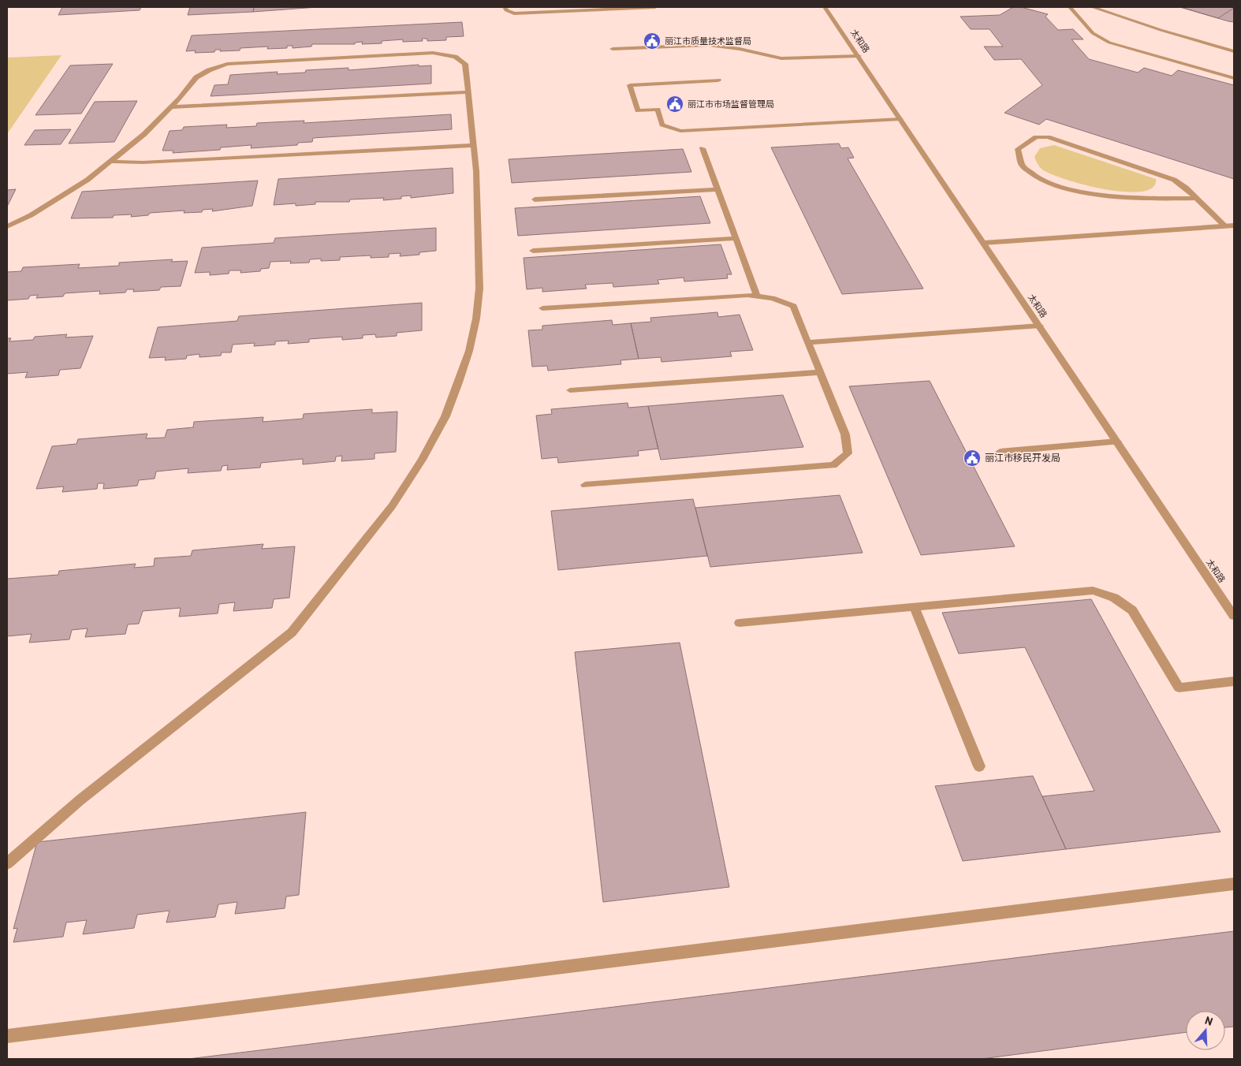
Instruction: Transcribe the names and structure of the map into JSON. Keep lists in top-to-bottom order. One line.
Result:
{"streets":{"street":["太和路"]},"places":{"public building":["丽江市质量技术监督局","丽江市市场监督管理局","丽江市移民开发局"]},"north":"top"}
